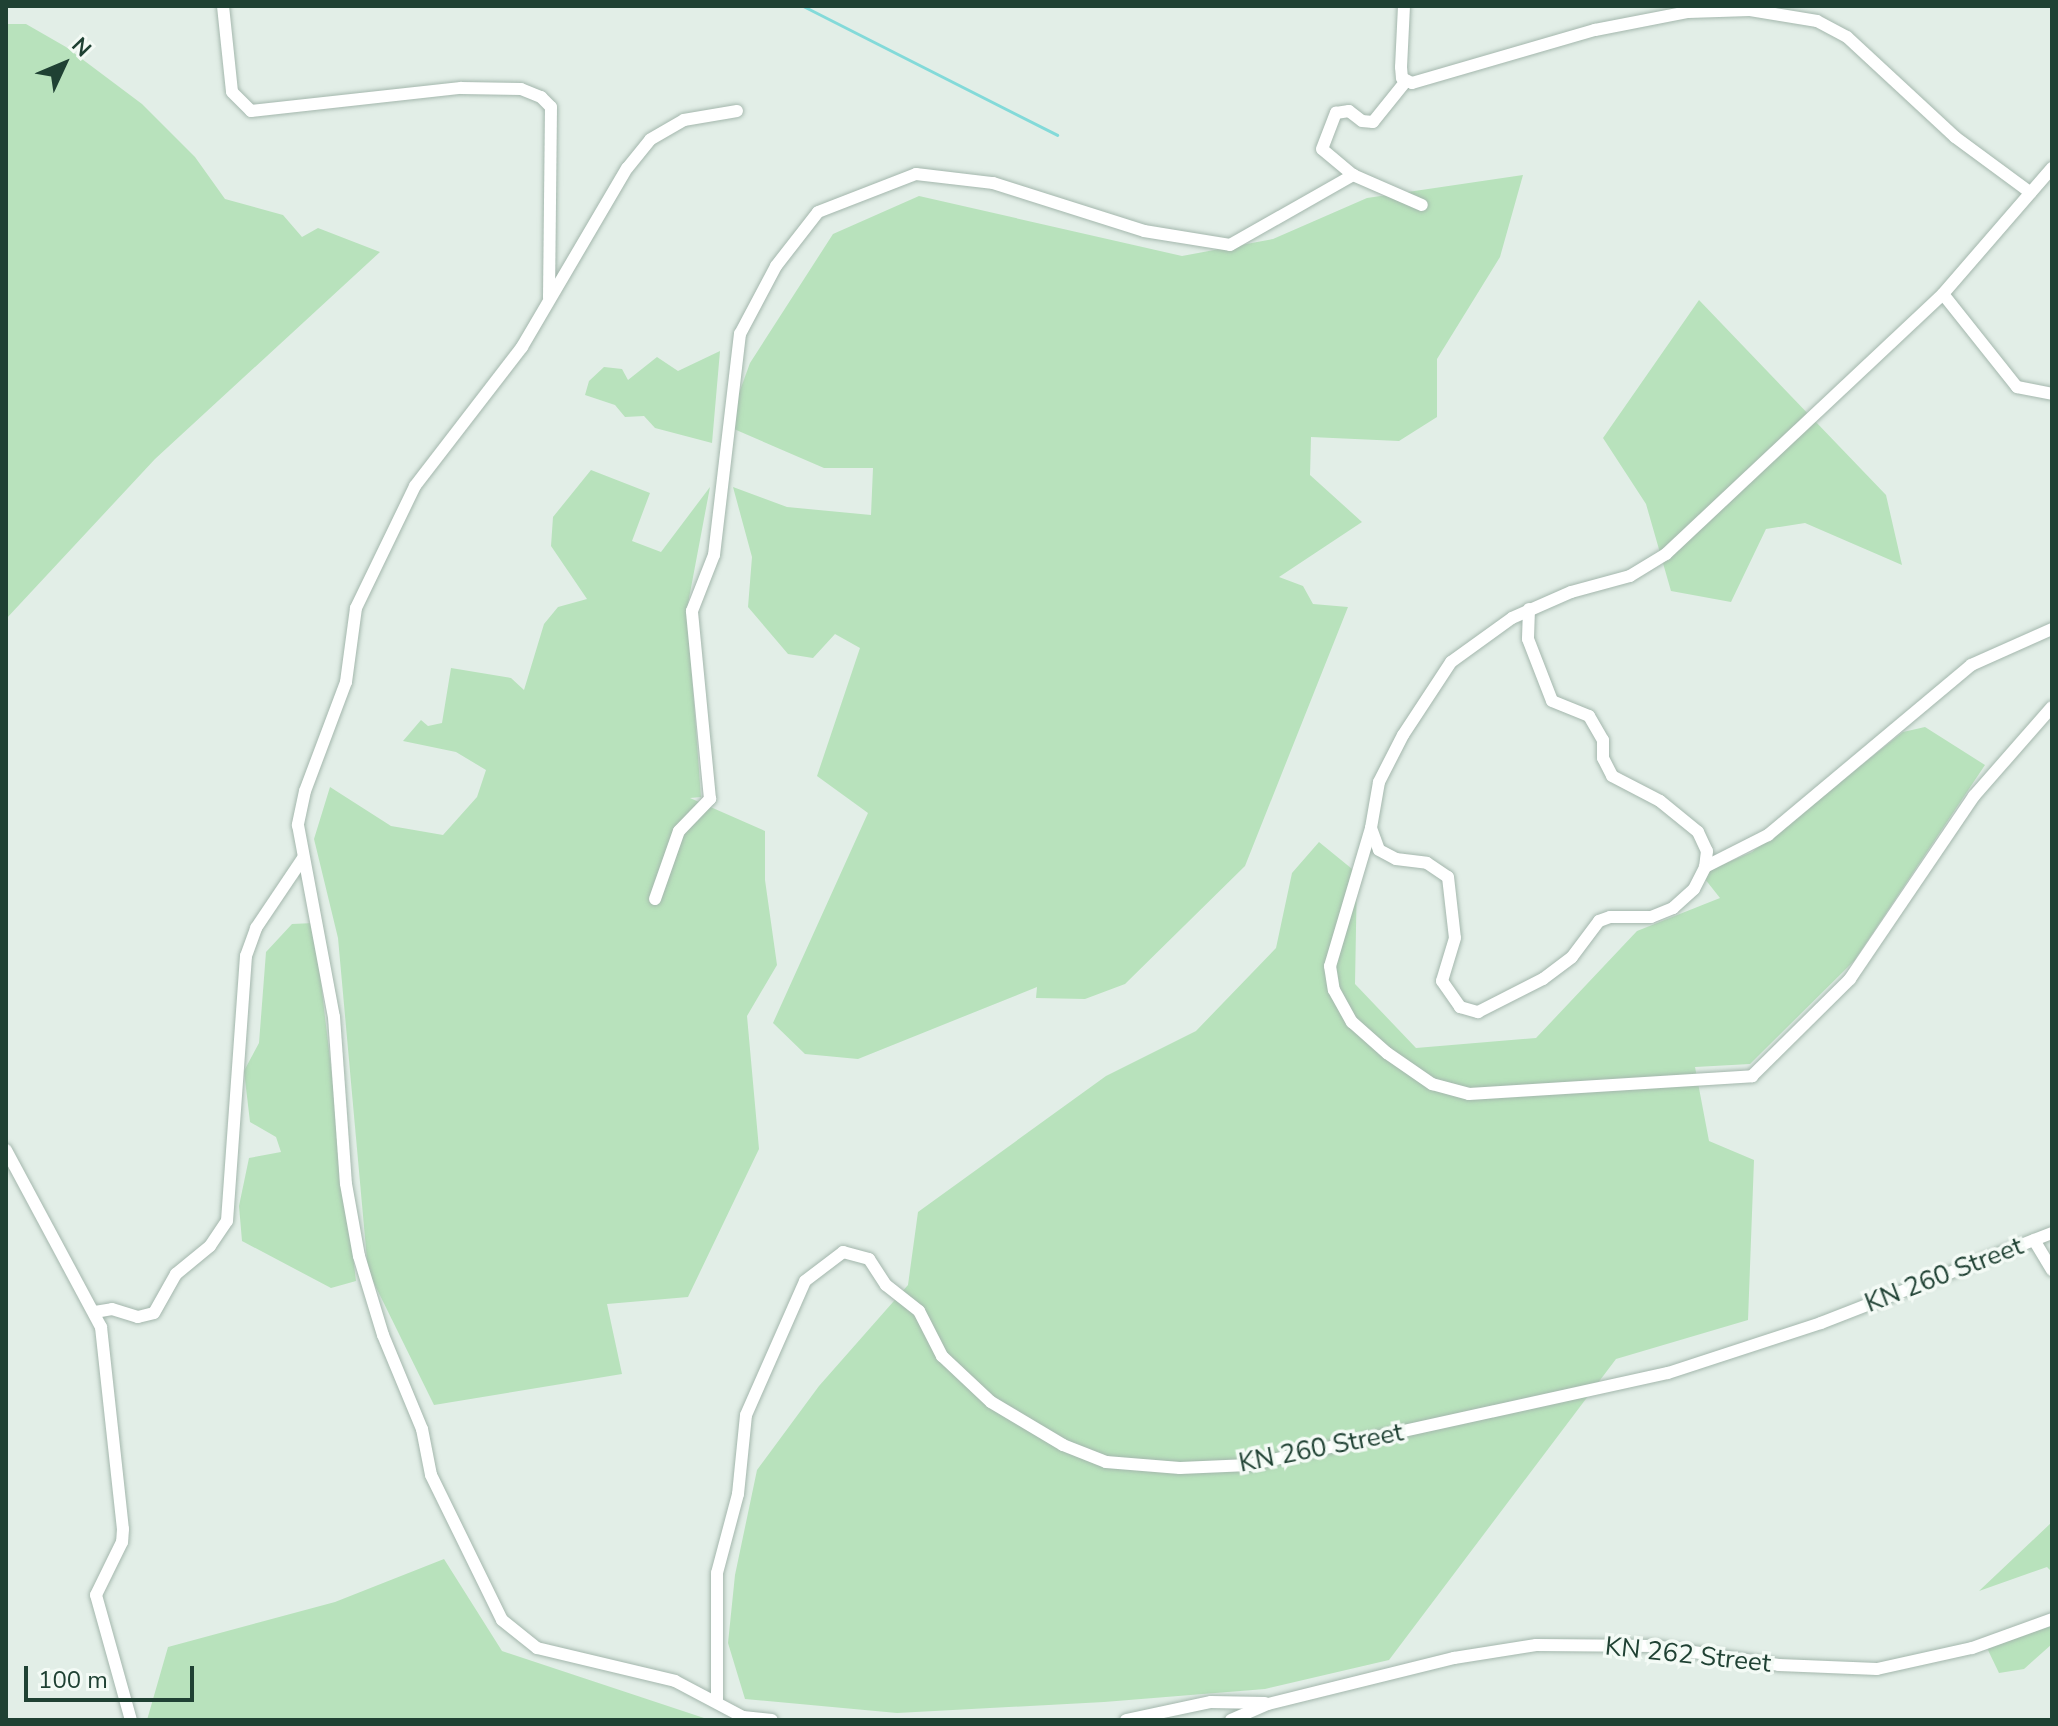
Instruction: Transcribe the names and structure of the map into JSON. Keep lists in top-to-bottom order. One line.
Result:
{"streets":{"street":["KN 260 Street","KN 262 Street"]},"scale_bar":"100 m","north":"top right"}
